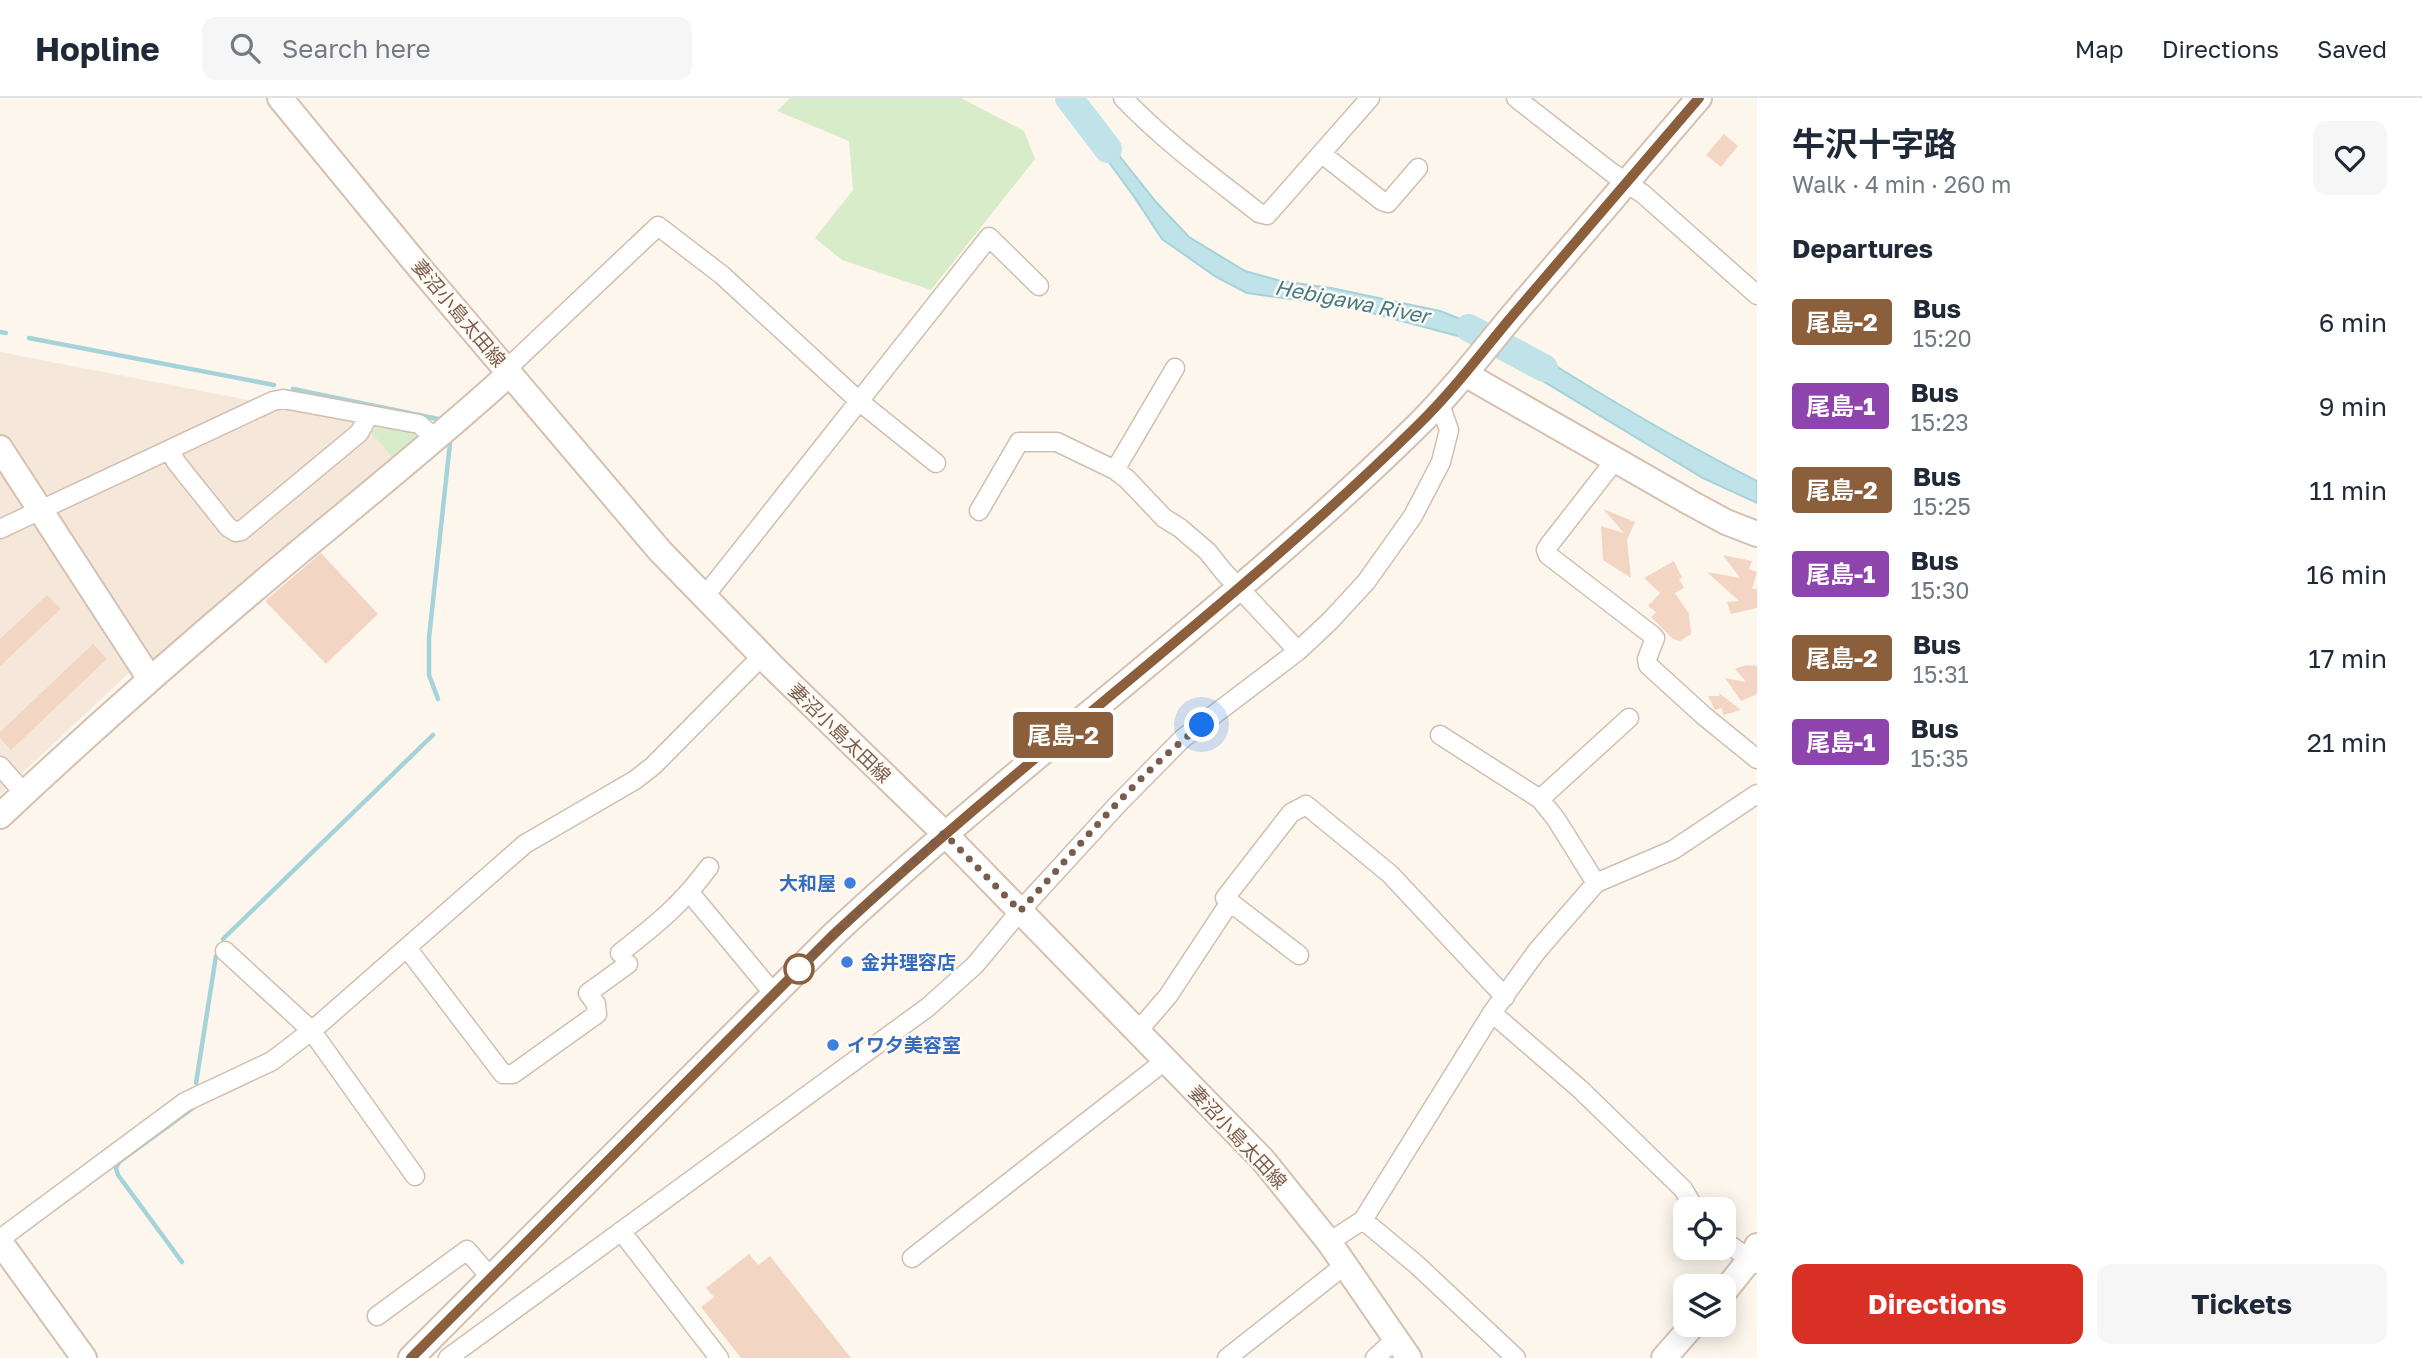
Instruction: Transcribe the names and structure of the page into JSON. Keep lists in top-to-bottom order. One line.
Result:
{"streets":{"main road":["妻沼小島太田線"]},"water":["Hebigawa River"],"places":["大和屋","金井理容店","イワ夕美容室"],"lines":["bus line 尾島-2"],"page":{"header":"Hopline","search":"Search here","nav":["Map","Directions","Saved"],"on_map":"尾島-2","heading":[["牛沢十字路","Walk · 4 min · 260 m"],"Departures"],"list":[{"mark":"尾島-2","name":"Bus","note":"15:20","value":"6 min"},{"mark":"尾島-1","name":"Bus","note":"15:23","value":"9 min"},{"mark":"尾島-2","name":"Bus","note":"15:25","value":"11 min"},{"mark":"尾島-1","name":"Bus","note":"15:30","value":"16 min"},{"mark":"尾島-2","name":"Bus","note":"15:31","value":"17 min"},{"mark":"尾島-1","name":"Bus","note":"15:35","value":"21 min"}],"buttons":["Directions","Tickets"]}}
